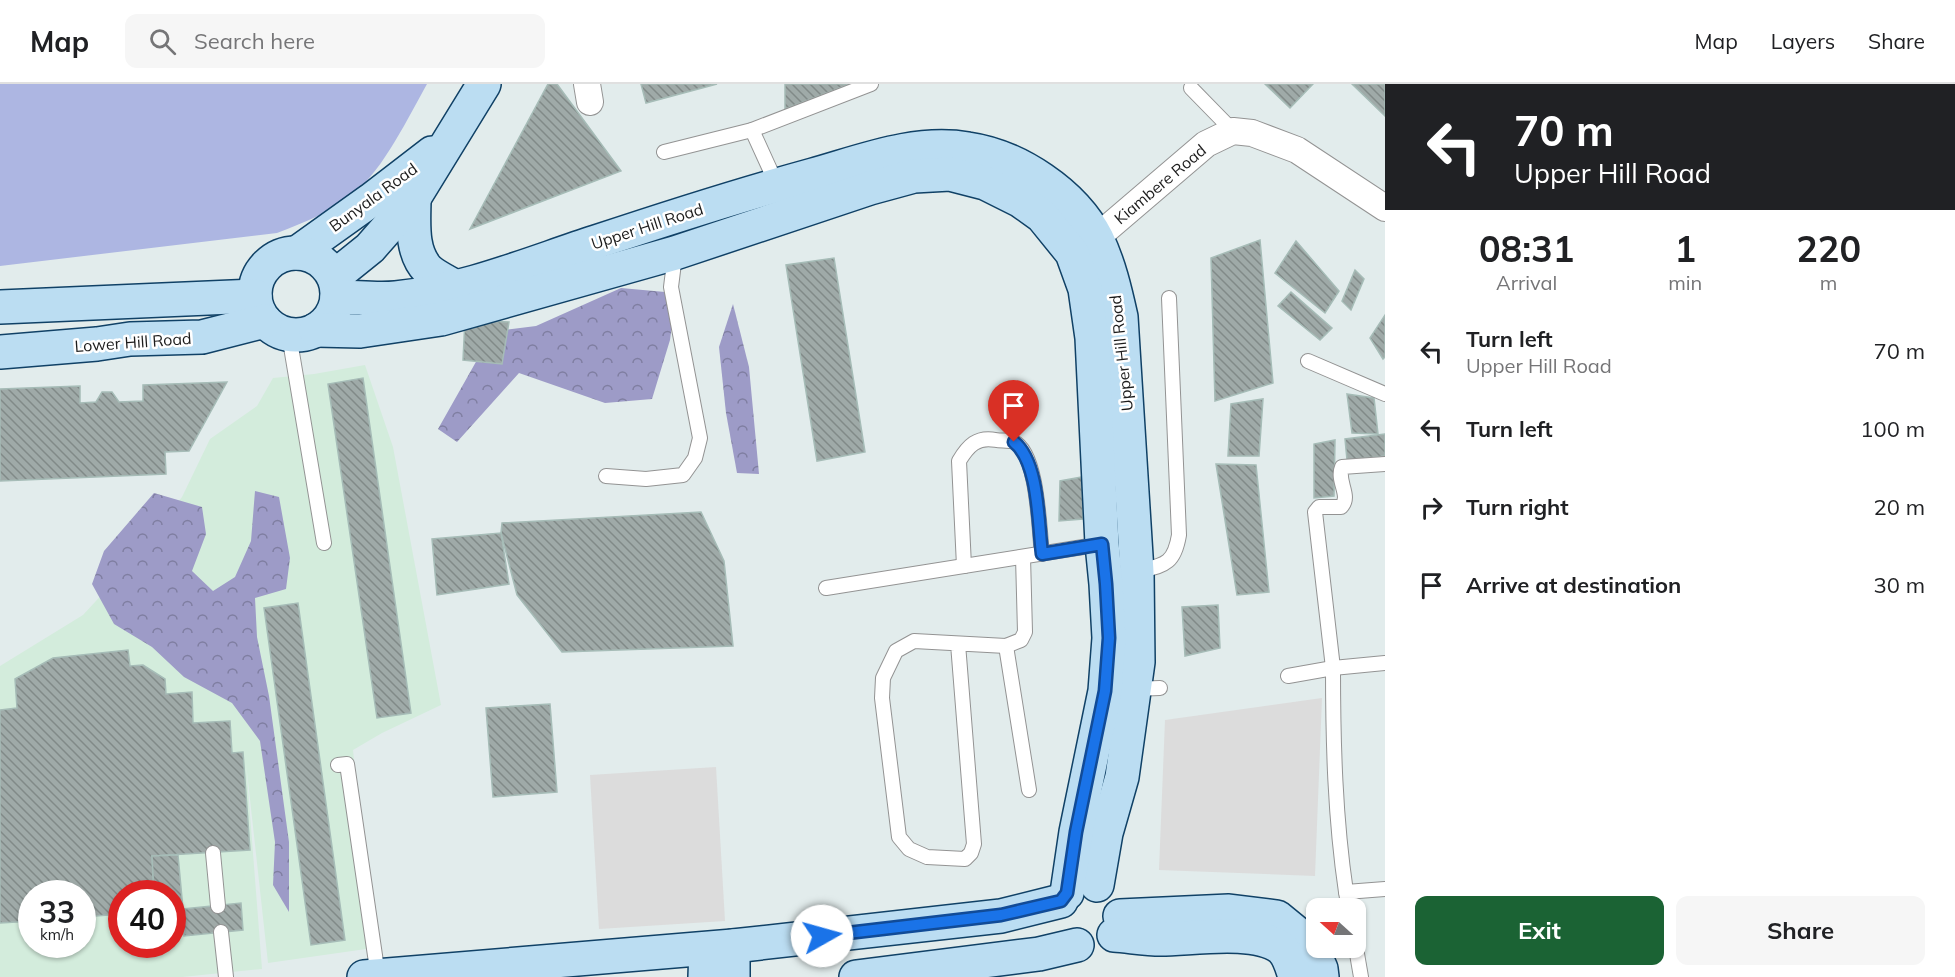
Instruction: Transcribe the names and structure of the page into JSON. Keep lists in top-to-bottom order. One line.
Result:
{"streets":{"street":["Kiambere Road","Bunyala Road","Upper Hill Road","Lower Hill Road"]},"crossings":[["Kiambere Road","Upper Hill Road"],["Bunyala Road","Upper Hill Road"],["Bunyala Road","Lower Hill Road"],["Upper Hill Road","Lower Hill Road"]],"north":"left","page":{"header":"Map","search":"Search here","nav":["Map","Layers","Share"],"turn":["70 m","Upper Hill Road"],"eta":["08:31","Arrival","1","min","220","m"],"list":[{"name":"Turn left","note":"Upper Hill Road","value":"70 m"},{"name":"Turn left","value":"100 m"},{"name":"Turn right","value":"20 m"},{"name":"Arrive at destination","value":"30 m"}],"speed":"33 km/h","limit":"40","buttons":["Exit","Share"]}}
